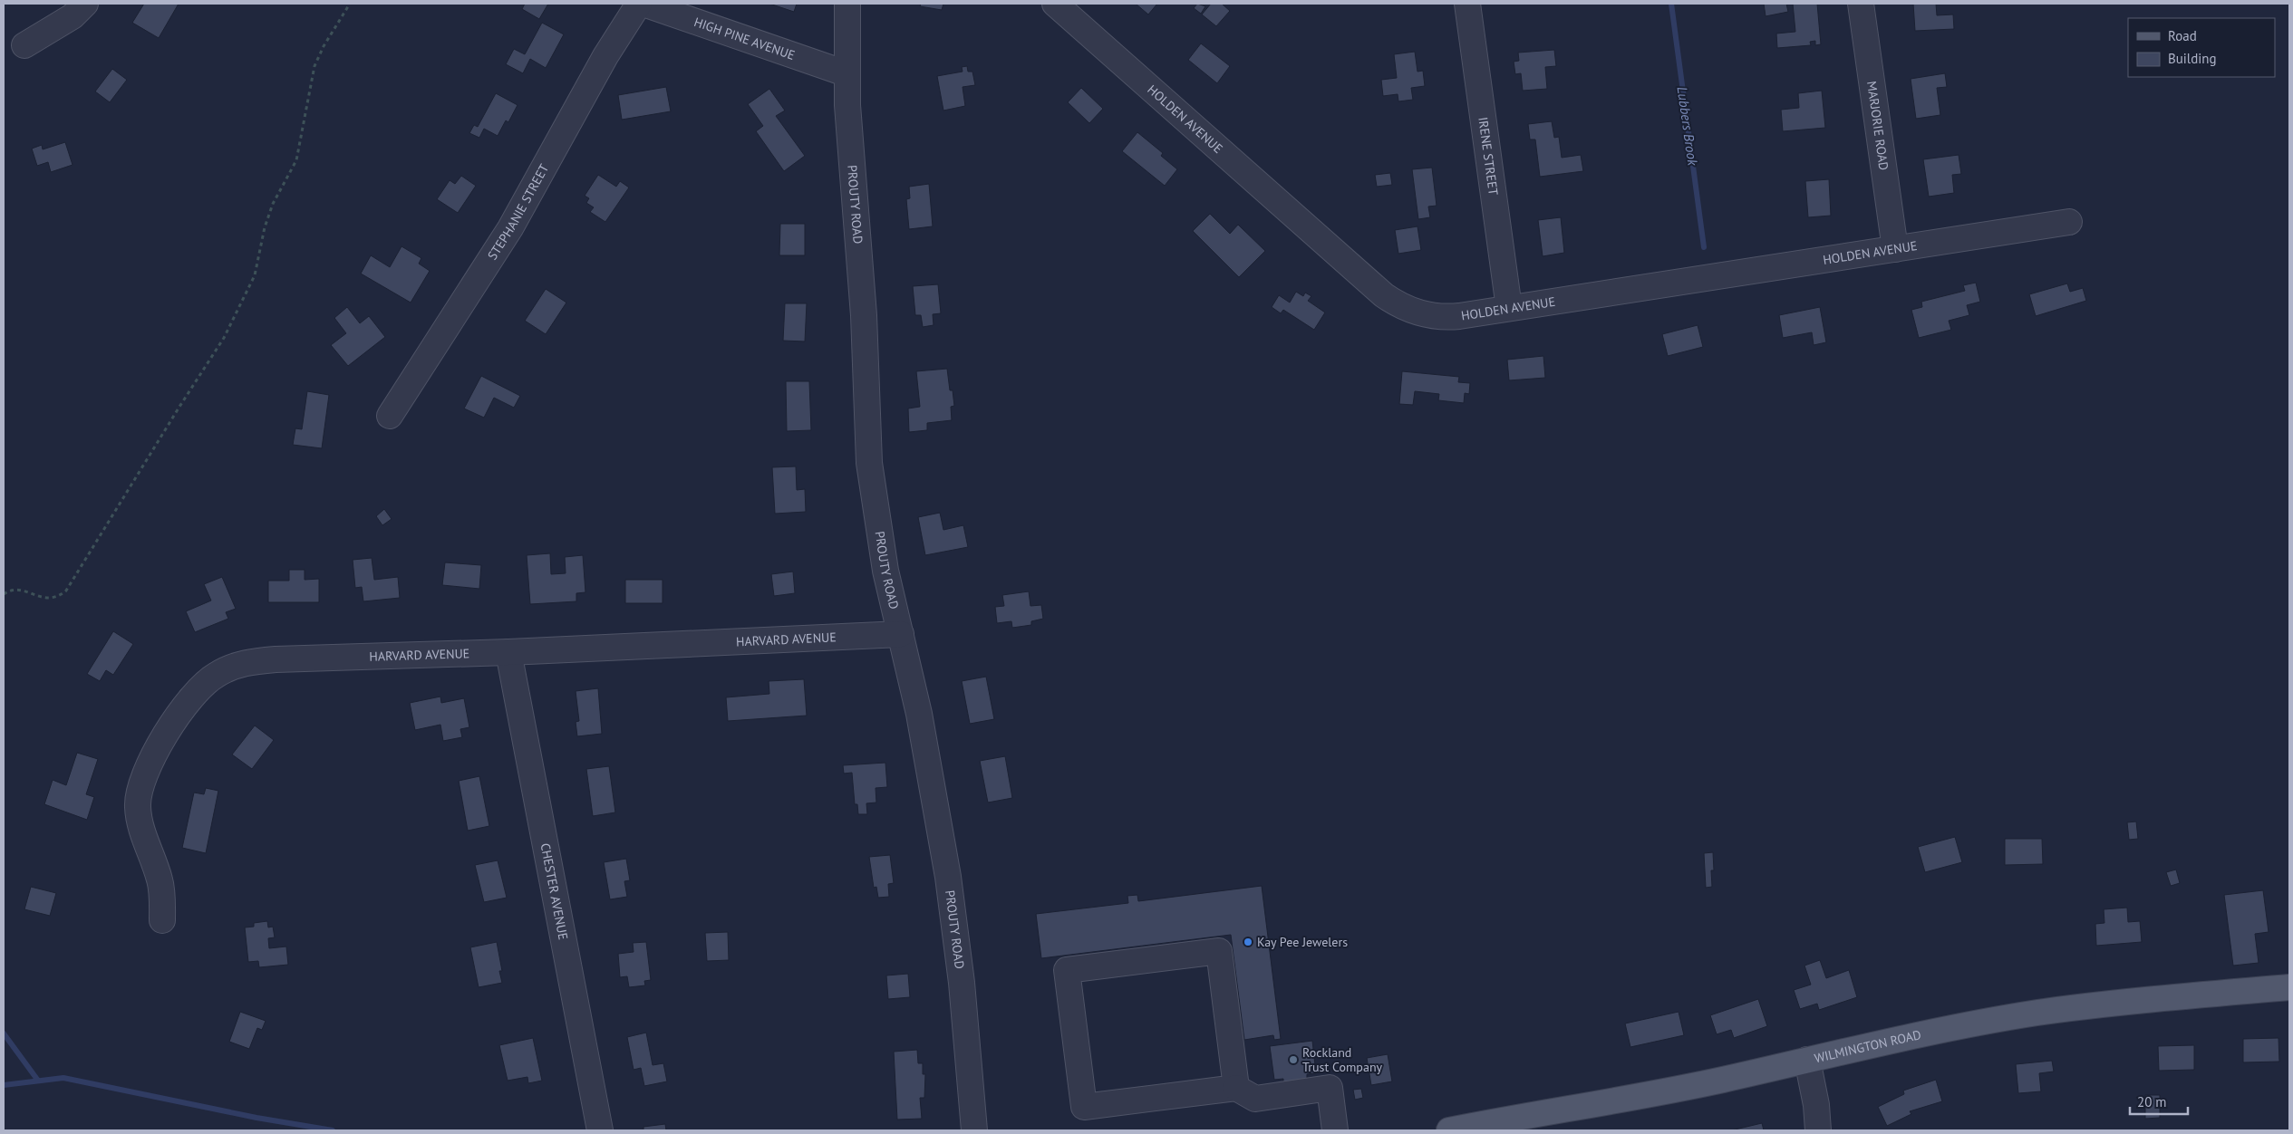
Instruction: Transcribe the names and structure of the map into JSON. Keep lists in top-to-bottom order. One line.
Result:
{"streets":{"main road":["WILMINGTON ROAD"],"street":["HIGH PINE AVENUE","HOLDEN AVENUE","MARJORIE ROAD","IRENE STREET","PROUTY ROAD","STEPHANIE STREET","HARVARD AVENUE","CHESTER AVENUE"]},"crossings":[["HIGH PINE AVENUE","PROUTY ROAD"],["HOLDEN AVENUE","MARJORIE ROAD"],["HOLDEN AVENUE","IRENE STREET"],["PROUTY ROAD","HARVARD AVENUE"],["HARVARD AVENUE","CHESTER AVENUE"]],"water":["Lubbers Brook"],"places":["Kay Pee Jewelers","Rockland Trust Company"],"legend":["Road","Building"],"scale_bar":"20 m"}
